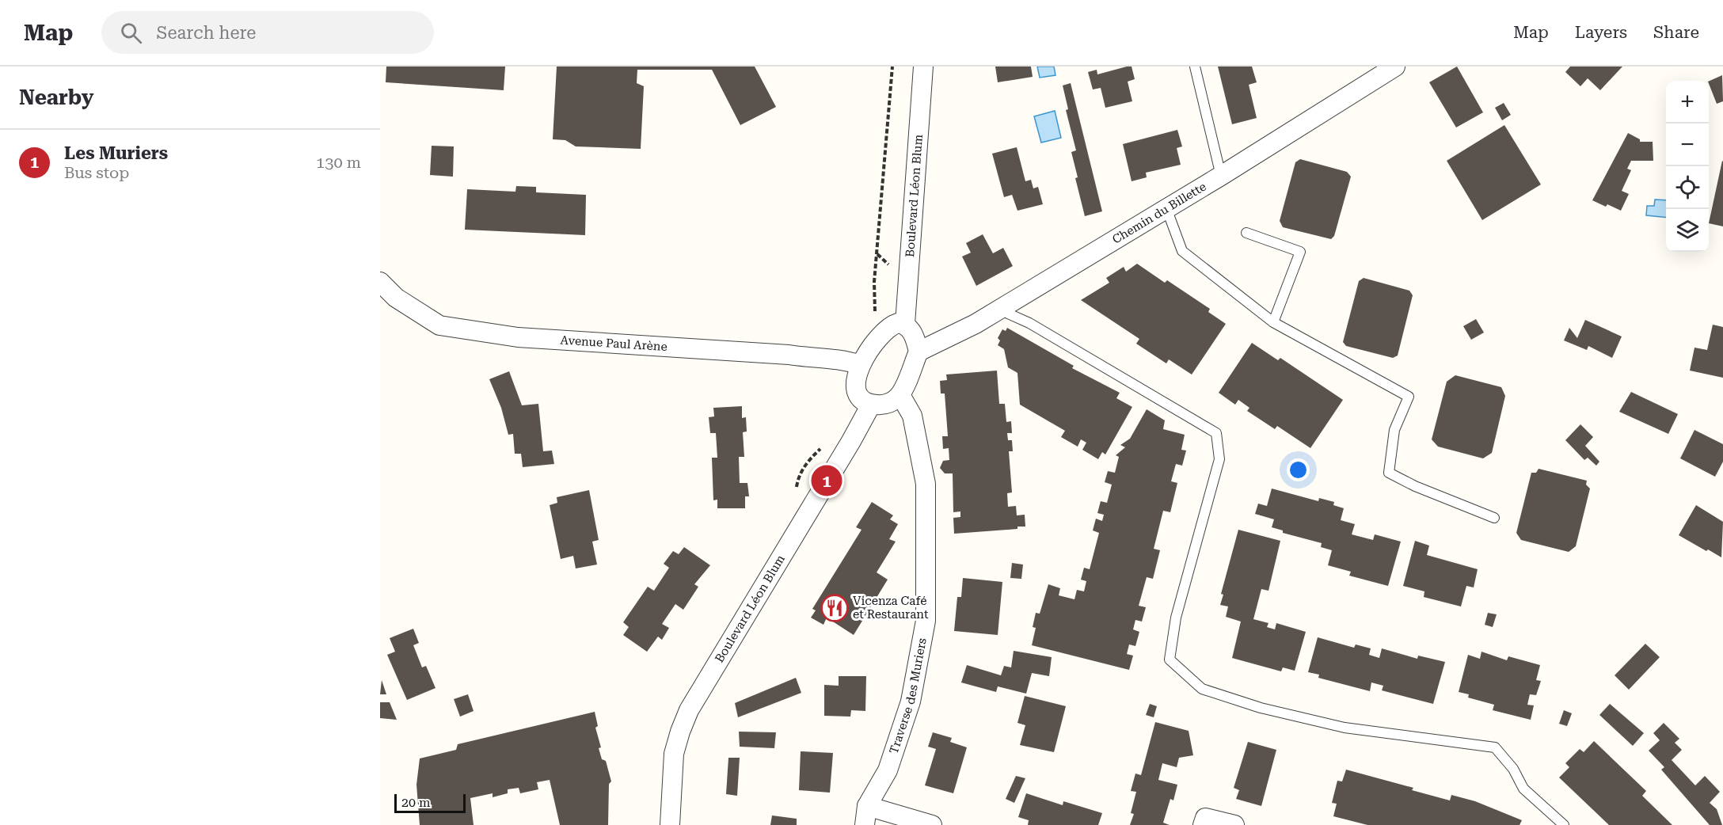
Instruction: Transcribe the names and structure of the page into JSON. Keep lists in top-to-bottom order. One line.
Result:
{"streets":{"street":["Boulevard Léon Blum","Chemin du Billette","Avenue Paul Arène","Traverse des Muriers"]},"places":{"restaurant":["Vicenza Café et Restaurant"]},"scale_bar":"20 m","page":{"header":"Map","search":"Search here","nav":["Map","Layers","Share"],"heading":"Nearby","map_buttons":["+","−"],"list":[{"mark":"1","name":"Les Muriers","note":"Bus stop","value":"130 m"}],"pins":"1","scale":"20 m"}}
